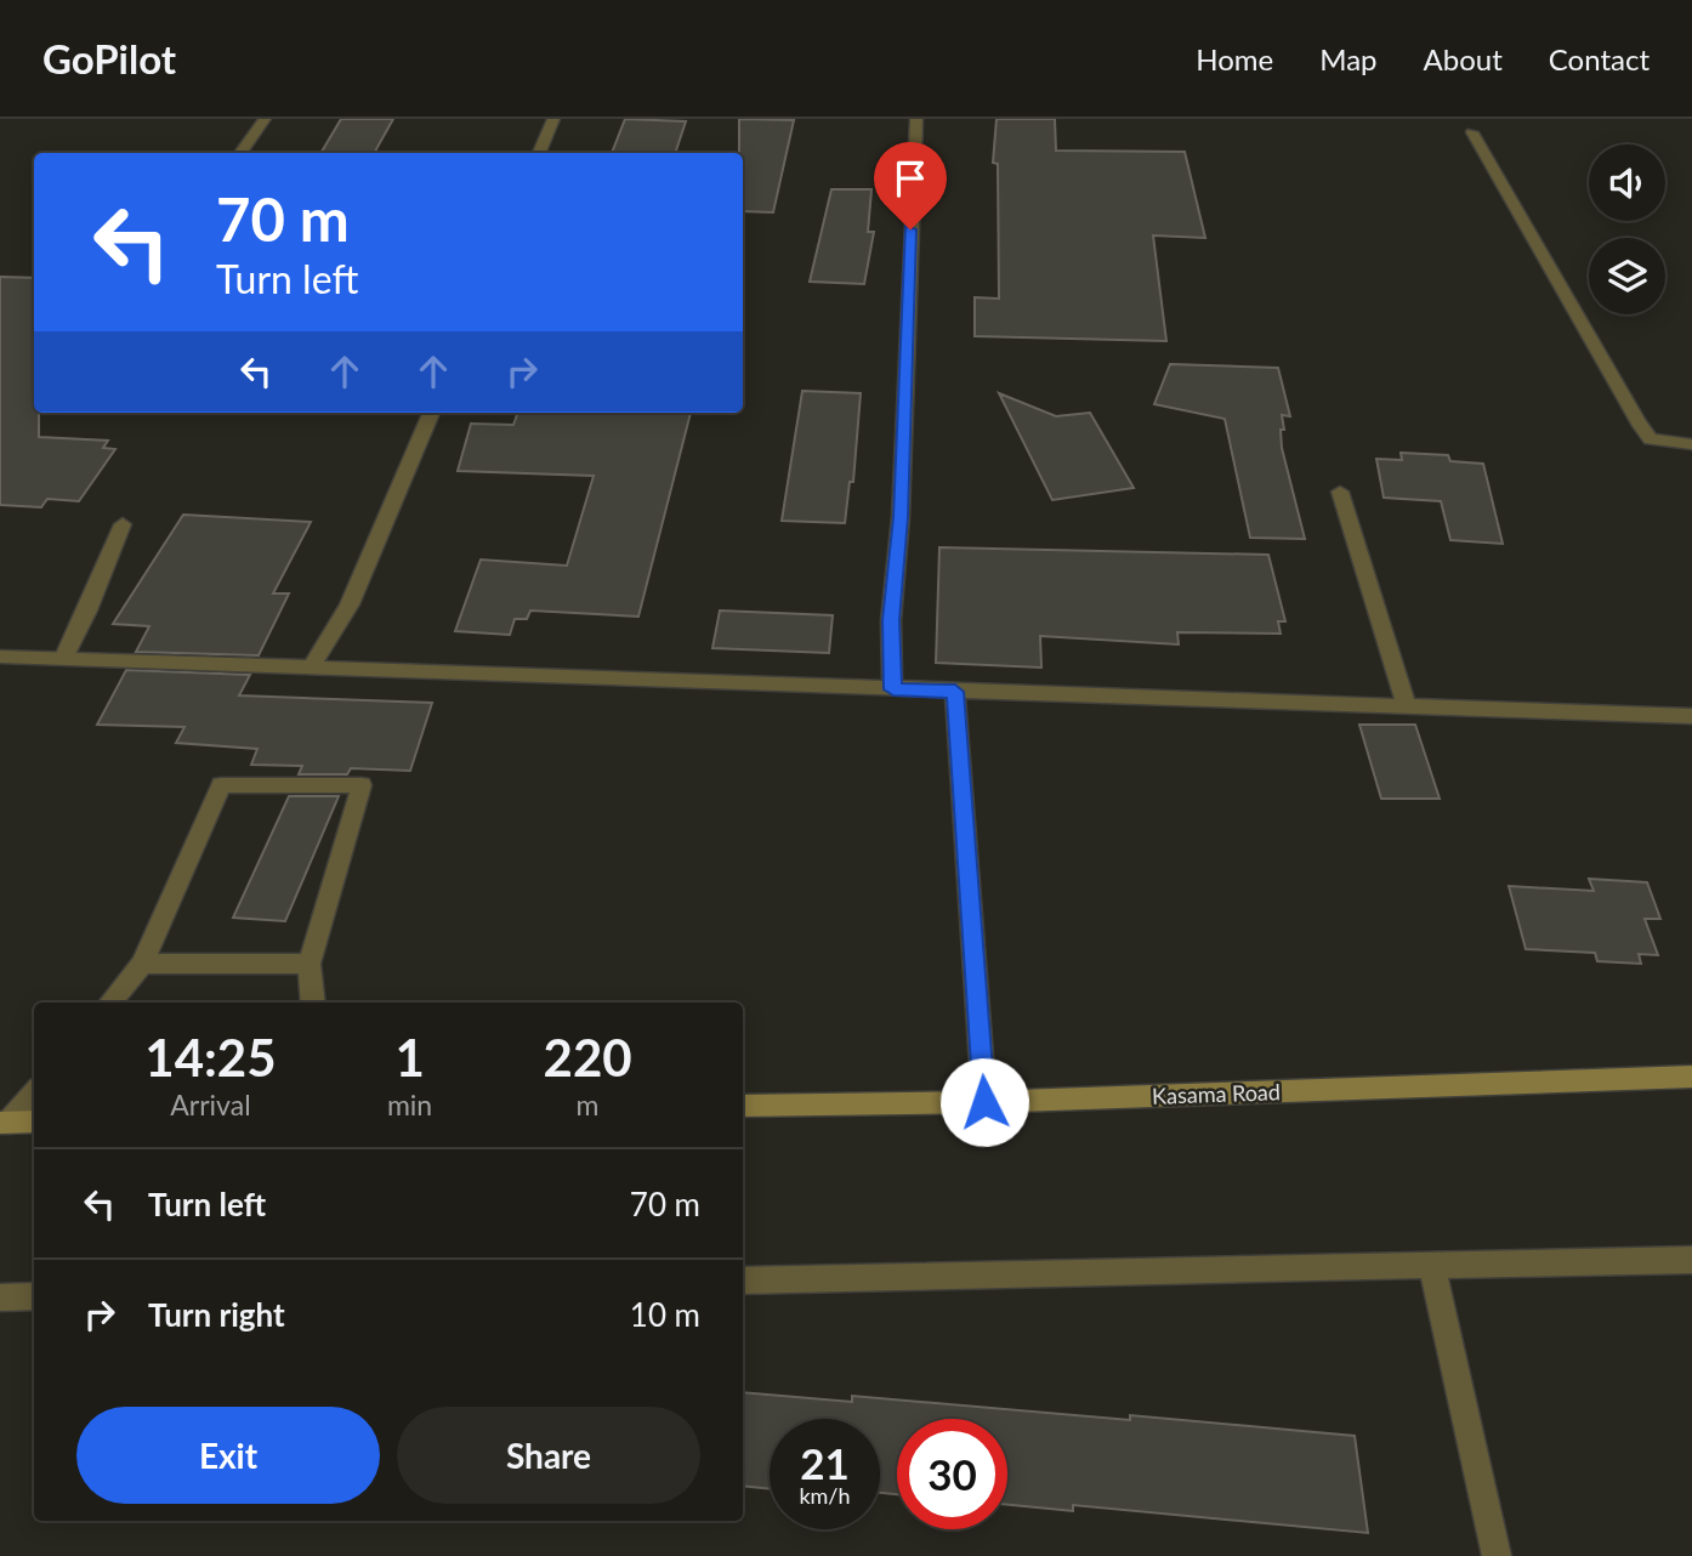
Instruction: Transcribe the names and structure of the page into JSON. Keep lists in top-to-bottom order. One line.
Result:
{"streets":{"street":["Kasama Road"]},"page":{"header":"GoPilot","nav":["Home","Map","About","Contact"],"turn":["70 m","Turn left"],"eta":["14:25","Arrival","1","min","220","m"],"list":[{"name":"Turn left","value":"70 m"},{"name":"Turn right","value":"10 m"}],"buttons":["Exit","Share"],"speed":"21 km/h","limit":"30"}}
